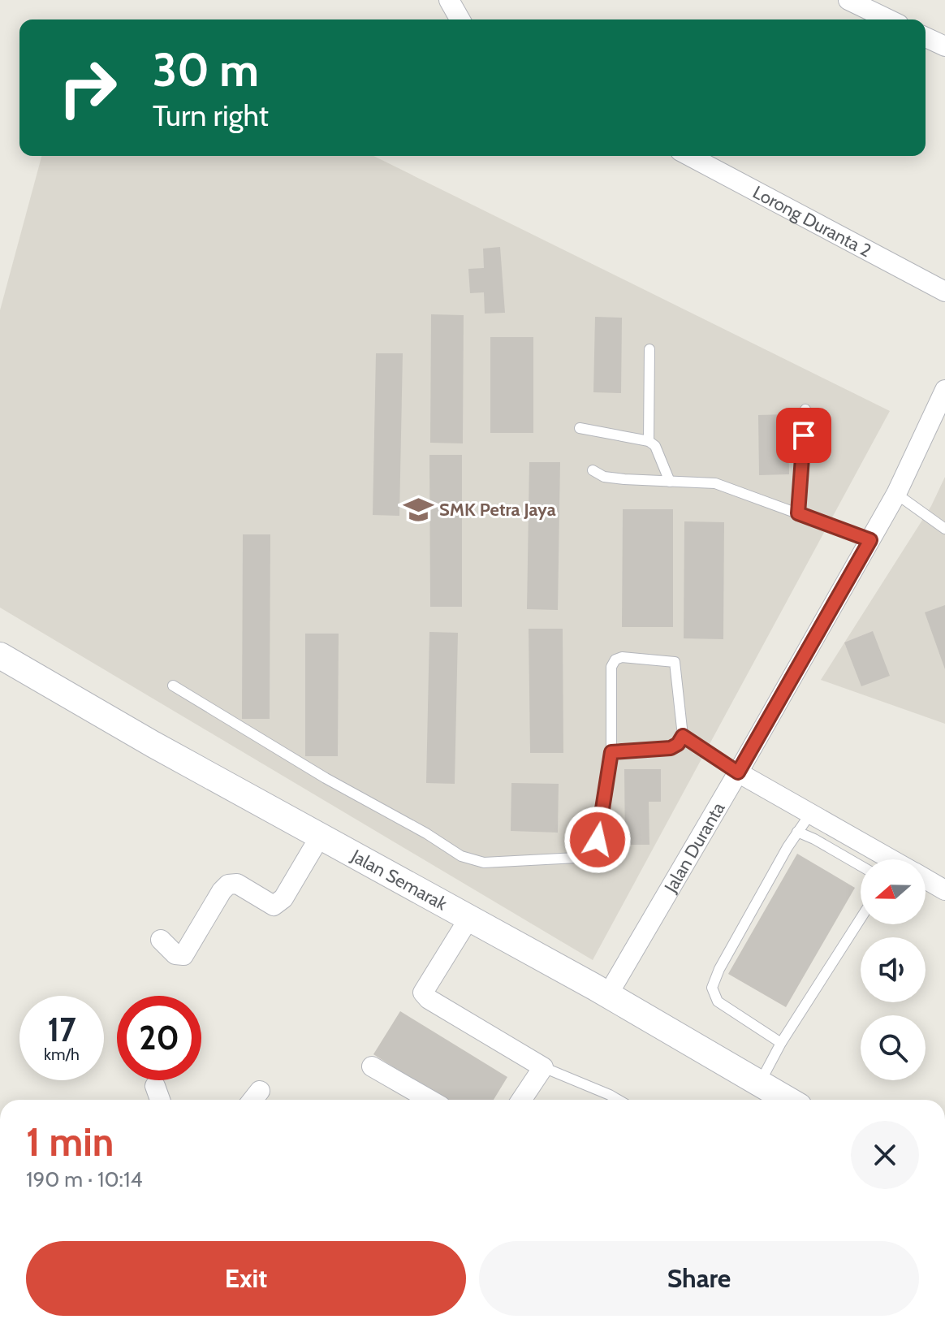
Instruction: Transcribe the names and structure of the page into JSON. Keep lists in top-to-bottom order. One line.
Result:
{"streets":{"main road":["Jalan Semarak"],"street":["Lorong Duranta 2","Jalan Duranta"]},"crossings":[["Jalan Duranta","Jalan Semarak"]],"places":{"school or university":["SMK Petra Jaya"]},"north":"left","page":{"turn":["30 m","Turn right"],"speed":"17 km/h","limit":"20","heading":["1 min","190 m · 10:14"],"buttons":["Exit","Share"]}}
